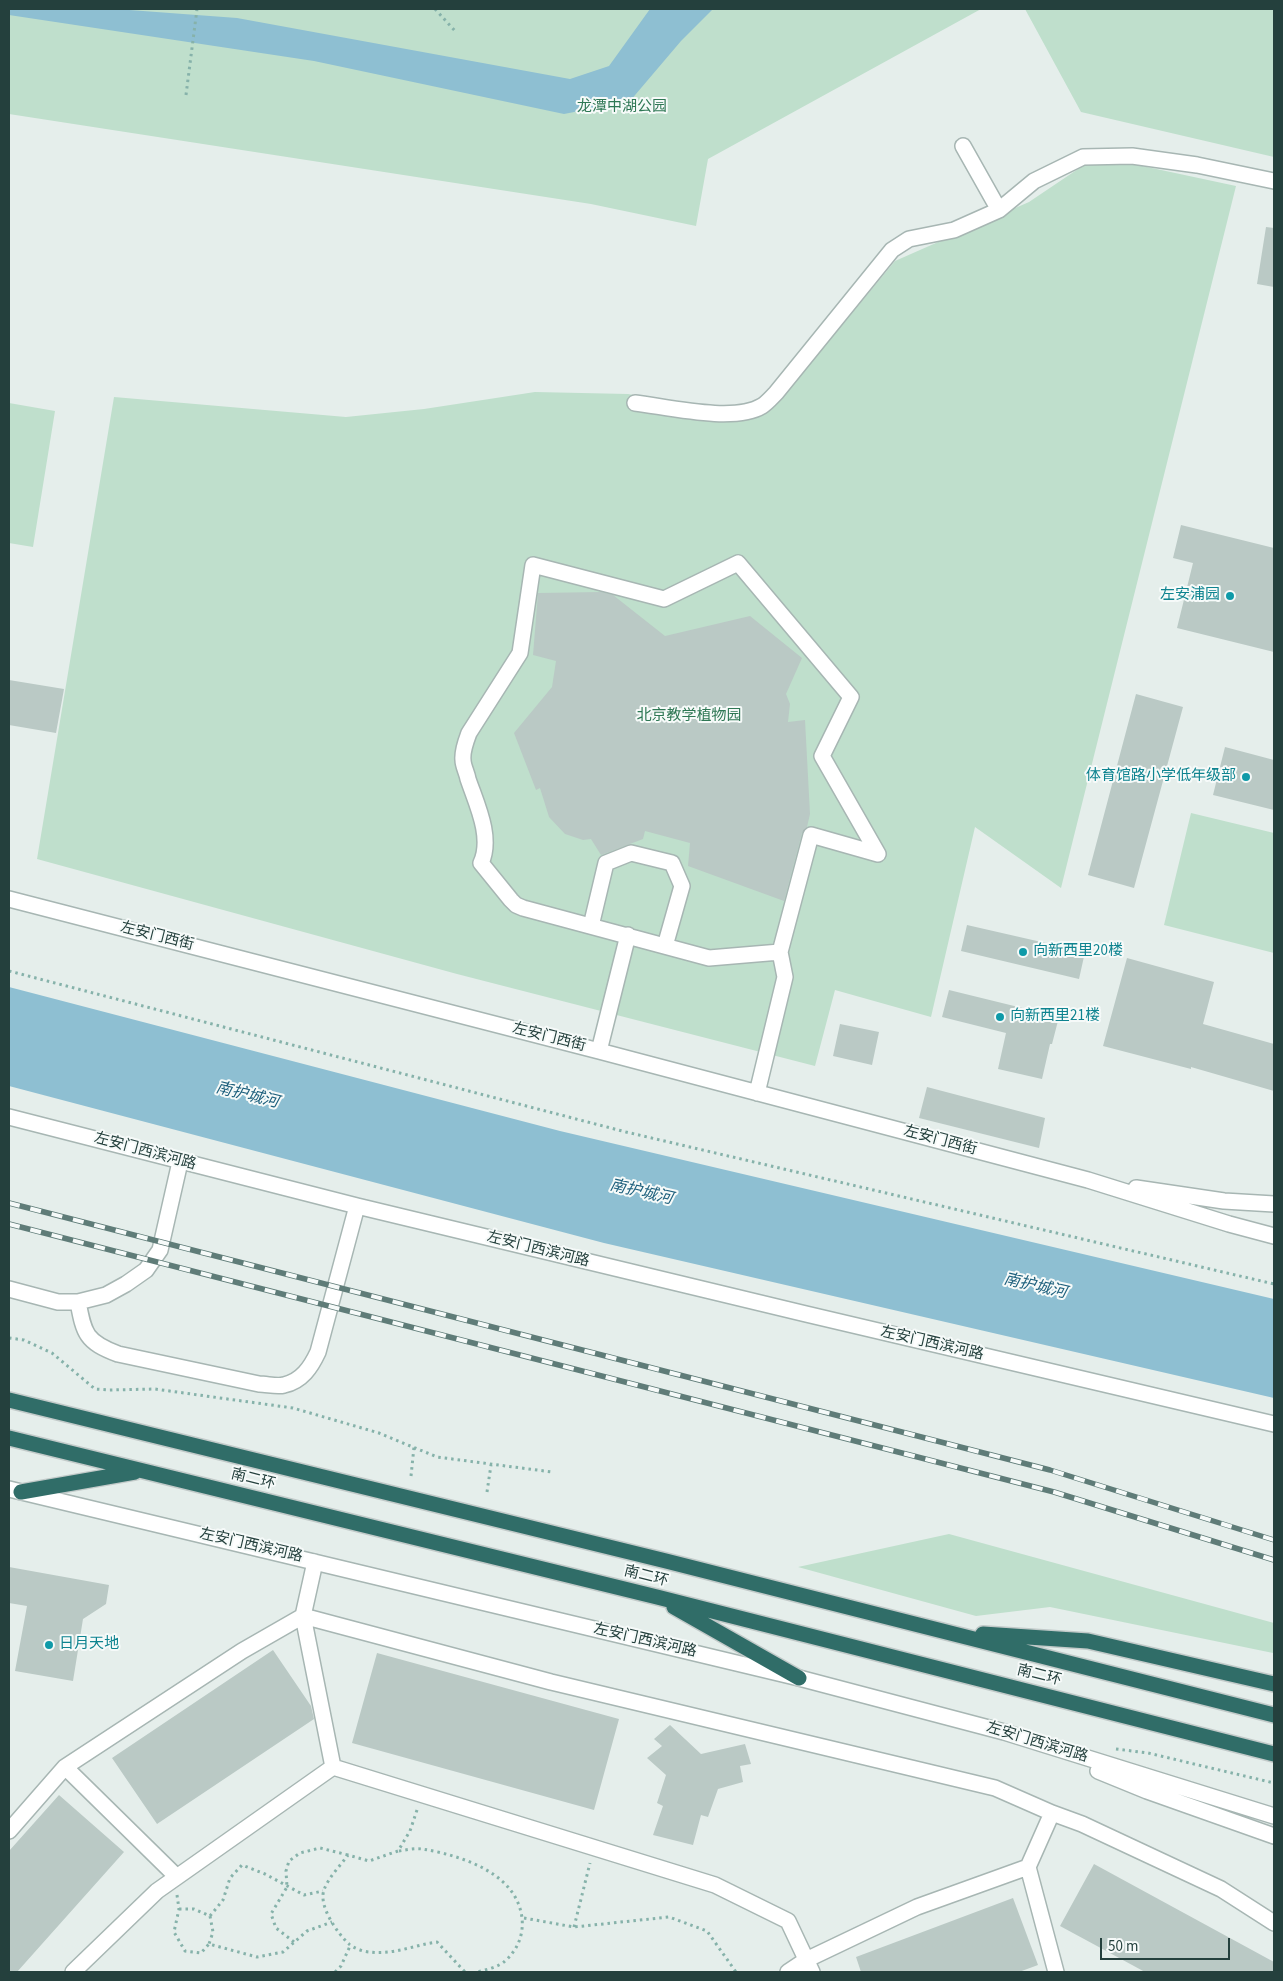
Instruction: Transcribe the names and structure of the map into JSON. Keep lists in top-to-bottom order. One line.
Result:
{"streets":{"highway":["南二环"],"street":["左安门西街","左安门西滨河路"]},"water":["南护城河"],"parks":["龙潭中湖公园","北京教学植物园"],"places":["左安浦园","体育馆路小学低年级部","向新西里20楼","向新西里21楼","日月天地"],"scale_bar":"50 m"}
